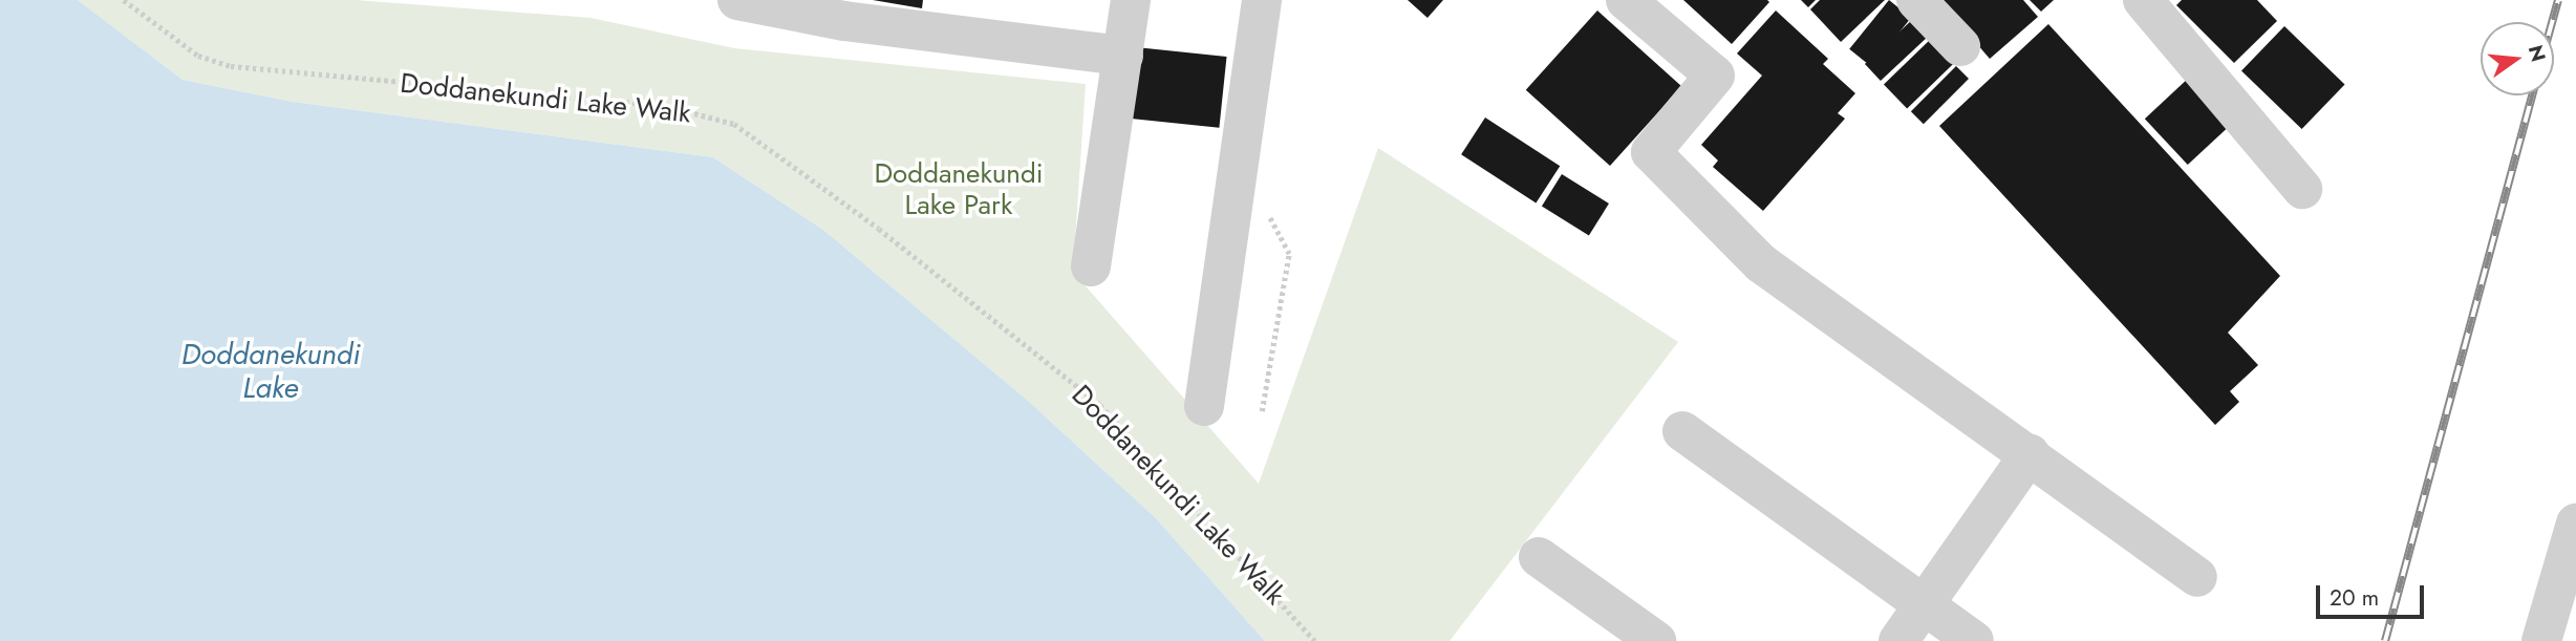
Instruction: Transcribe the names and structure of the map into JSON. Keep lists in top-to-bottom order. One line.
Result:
{"streets":{"path":["Doddanekundi Lake Walk"]},"water":["Doddanekundi Lake"],"parks":["Doddanekundi Lake Park"],"scale_bar":"20 m","north":"right"}
